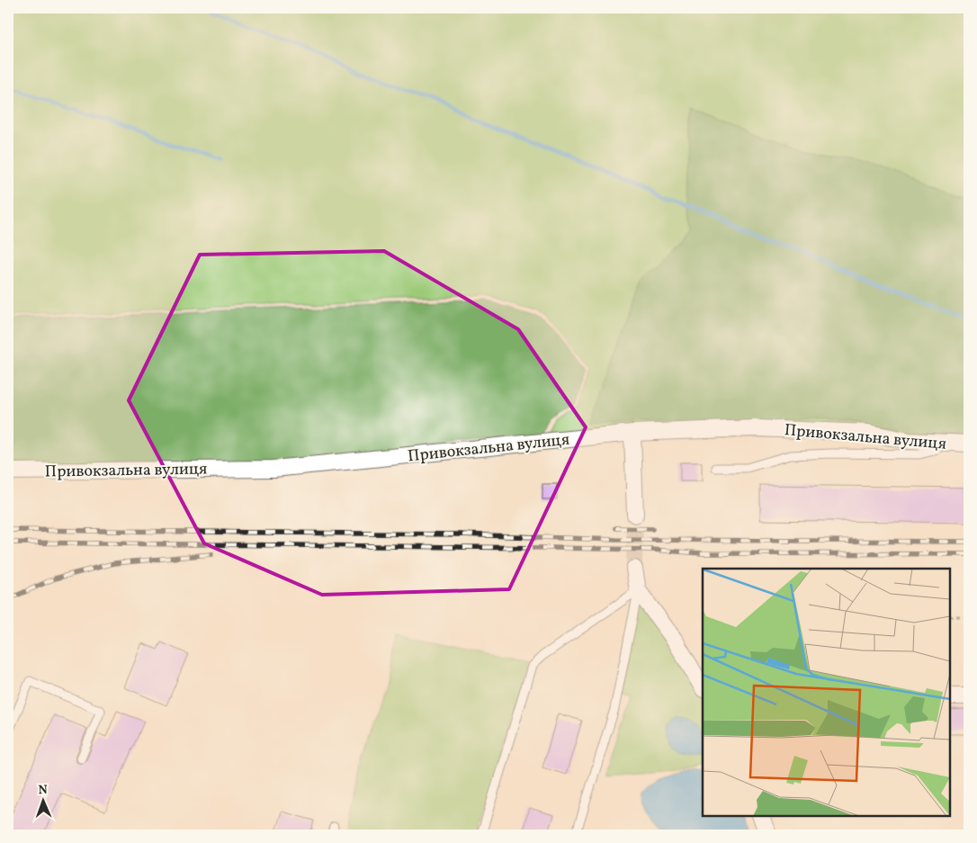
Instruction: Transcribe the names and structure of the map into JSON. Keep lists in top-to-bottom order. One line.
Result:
{"streets":{"street":["Привокзальна вулиця"]},"north":"top"}
